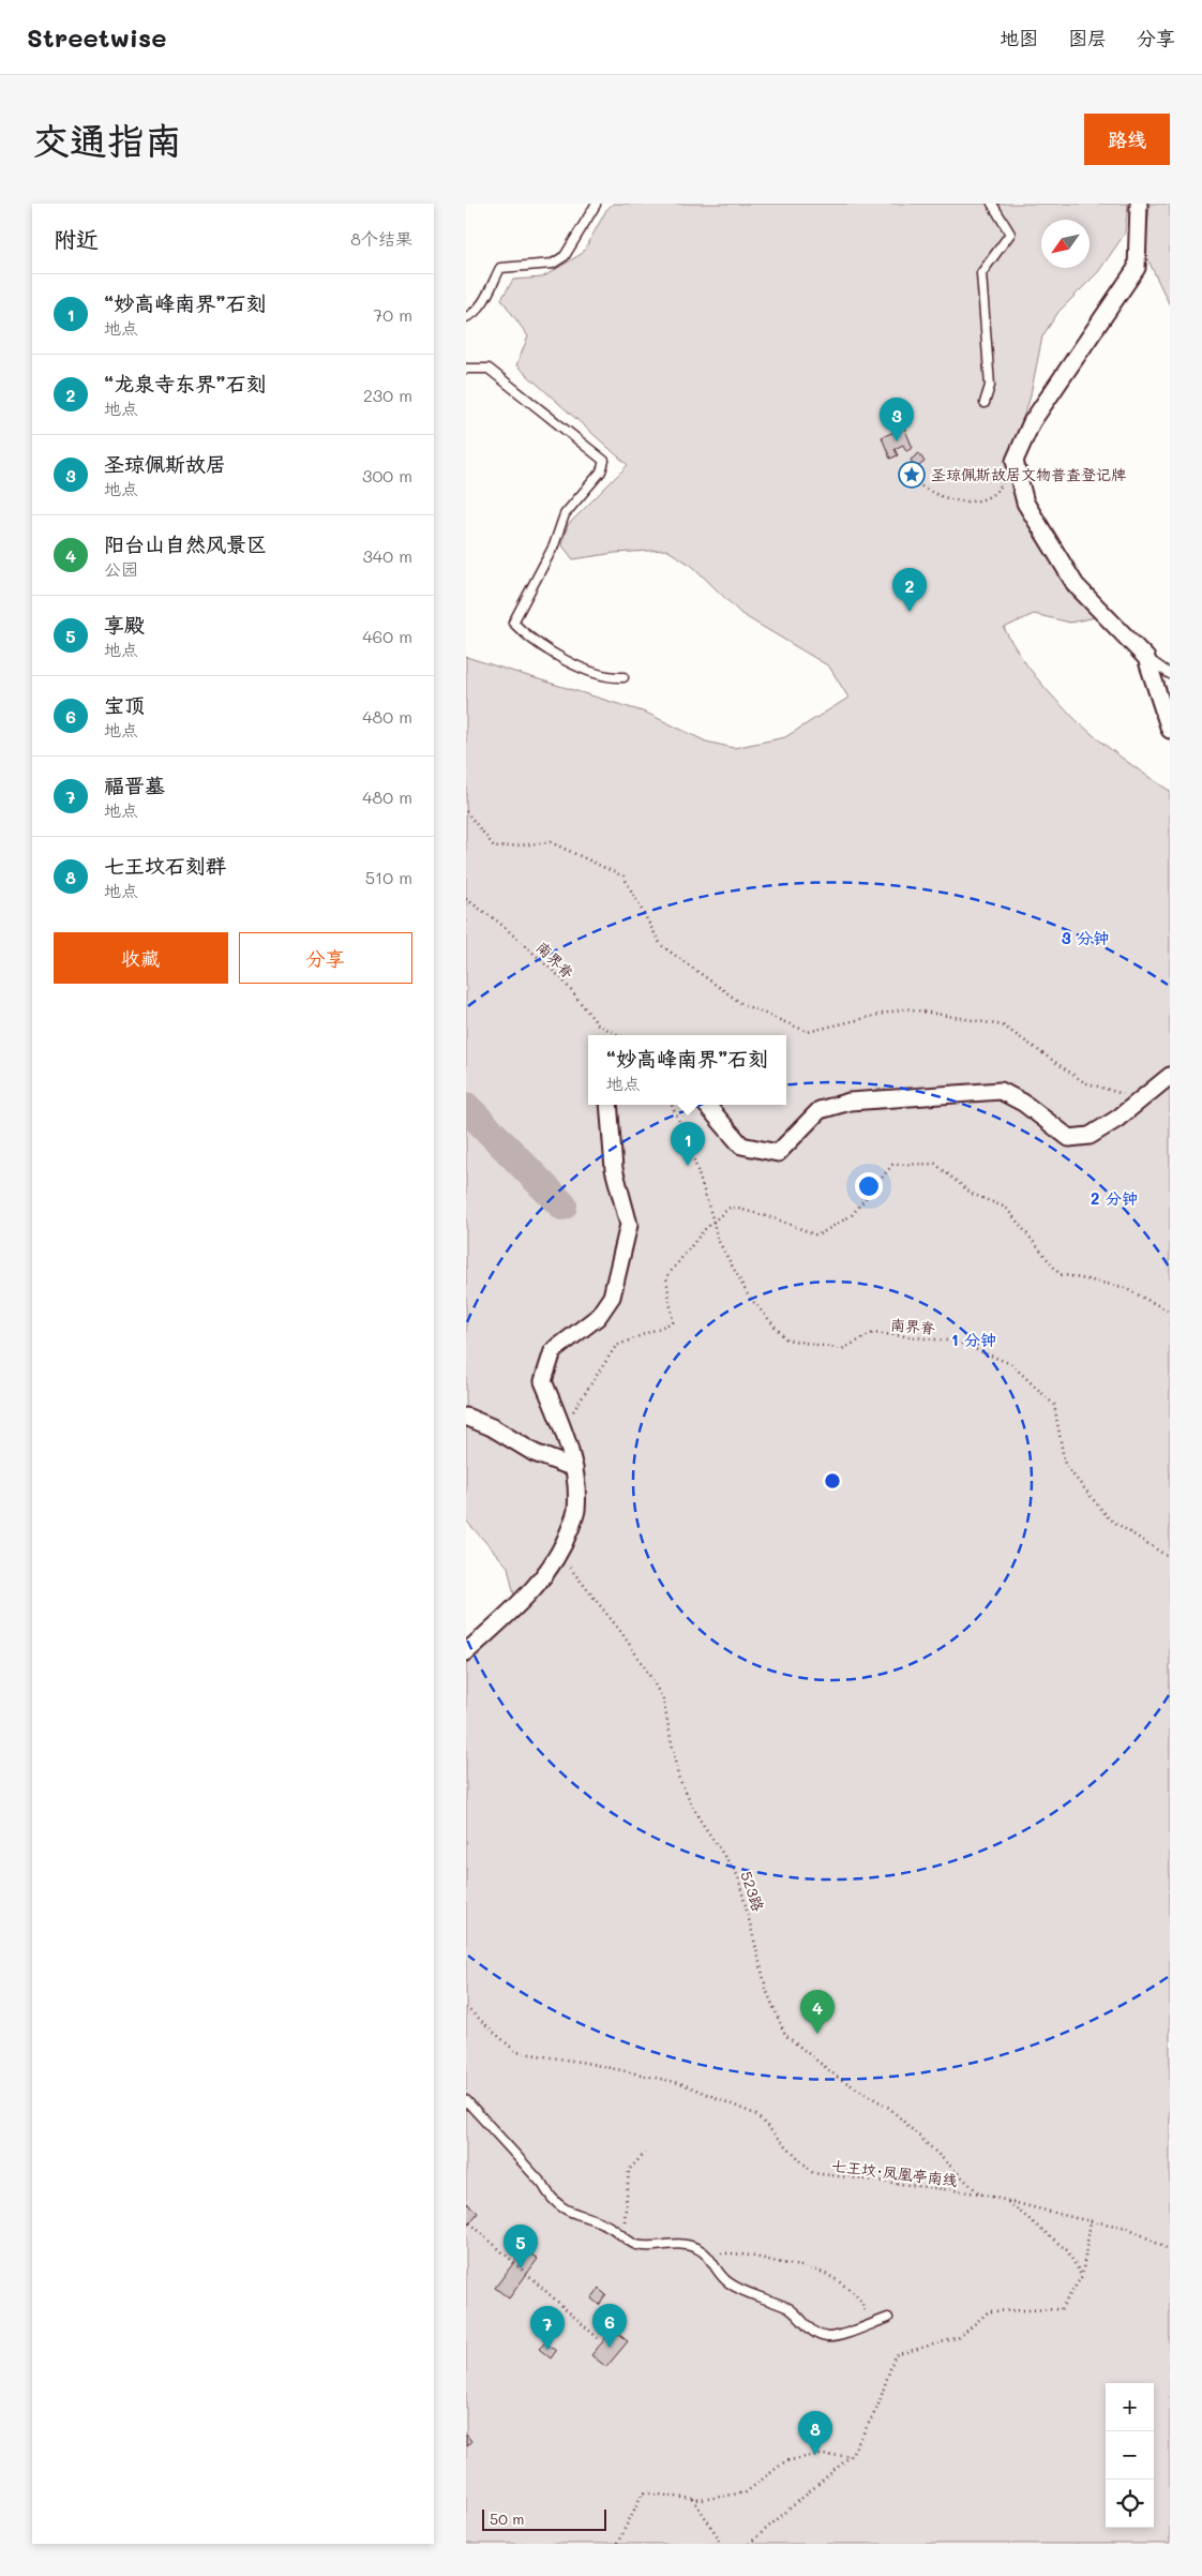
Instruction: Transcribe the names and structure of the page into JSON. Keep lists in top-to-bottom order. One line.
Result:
{"streets":{"path":["南界脊","523路","七王坟·凤凰亭南线"]},"crossings":[["523路","七王坟·凤凰亭南线"]],"places":{"place":["圣琼佩斯故居文物普查登记牌"]},"scale_bar":"50 m","north":"bottom left","page":{"header":"Streetwise","nav":["地图","图层","分享"],"buttons":["路线",["收藏","分享"]],"title":"交通指南","heading":["附近","8个结果"],"list":[{"mark":"1","name":"“妙高峰南界”石刻","note":"地点","value":"70 m"},{"mark":"2","name":"“龙泉寺东界”石刻","note":"地点","value":"230 m"},{"mark":"3","name":"圣琼佩斯故居","note":"地点","value":"300 m"},{"mark":"4","name":"阳台山自然风景区","note":"公园","value":"340 m"},{"mark":"5","name":"享殿","note":"地点","value":"460 m"},{"mark":"6","name":"宝顶","note":"地点","value":"480 m"},{"mark":"7","name":"福晋墓","note":"地点","value":"480 m"},{"mark":"8","name":"七王坟石刻群","note":"地点","value":"510 m"}],"pins":["3","2","1","4","5","6","7","8"],"popup":["“妙高峰南界”石刻","地点"],"map_buttons":["+","−"],"scale":"50 m"},"rings":["3 分钟","2 分钟","1 分钟"]}
